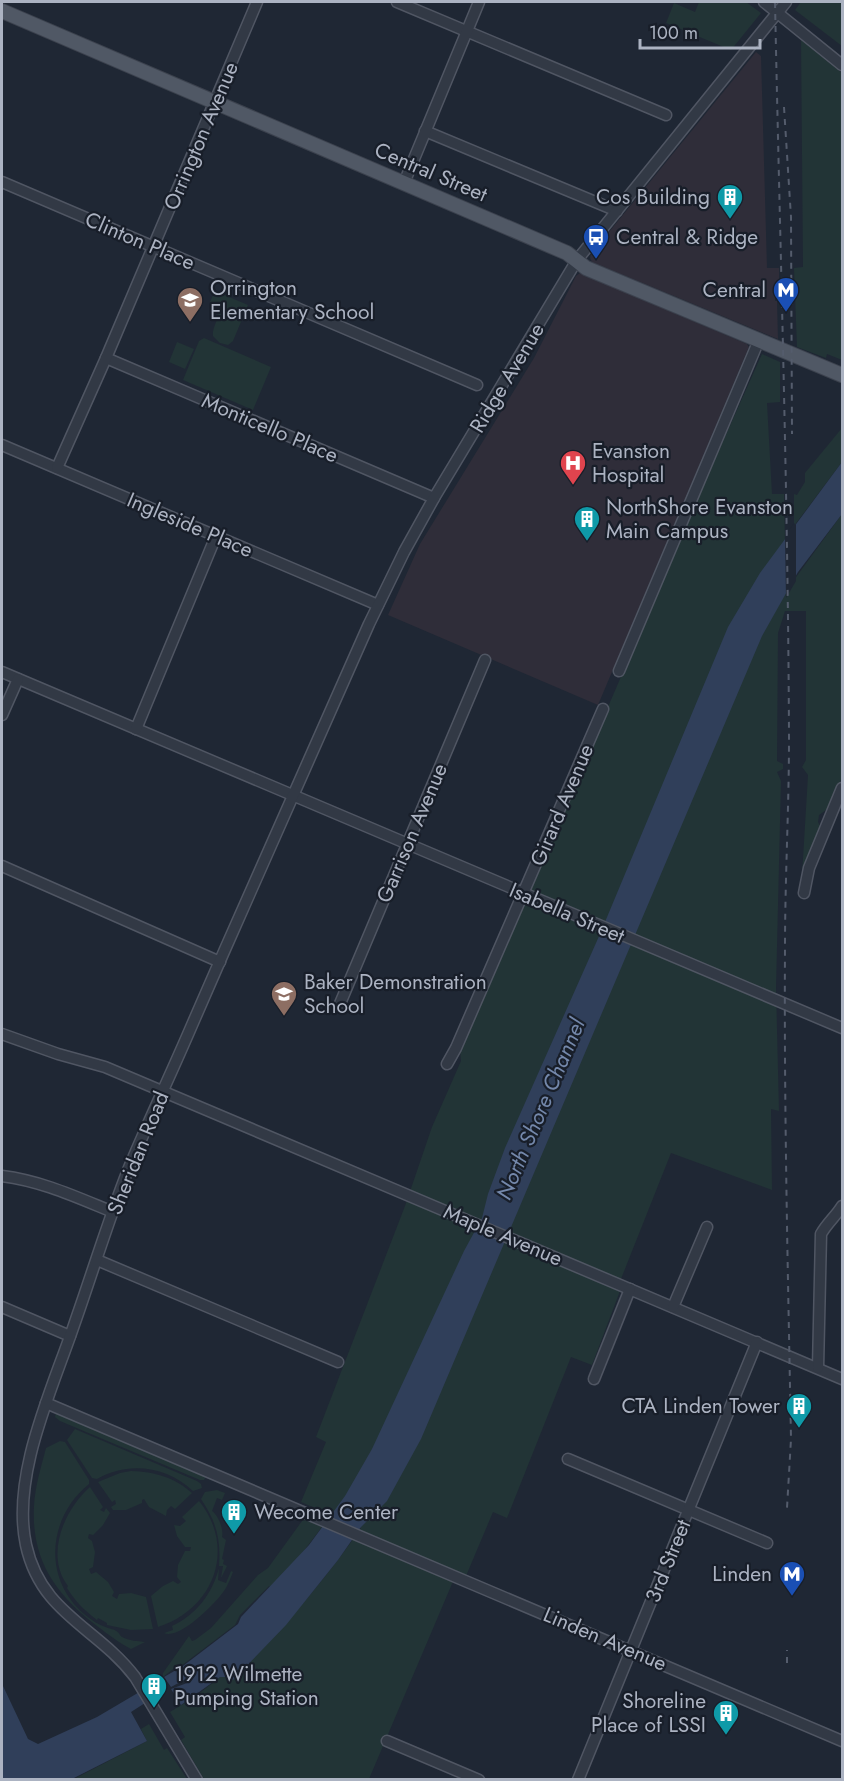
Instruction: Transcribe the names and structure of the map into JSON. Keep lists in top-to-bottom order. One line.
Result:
{"streets":{"main road":["Central Street"],"street":["Orrington Avenue","Clinton Place","Ridge Avenue","Monticello Place","Ingleside Place","Girard Avenue","Garrison Avenue","Isabella Street","Sheridan Road","Maple Avenue","3rd Street","Linden Avenue"]},"crossings":[["Orrington Avenue","Central Street"],["Orrington Avenue","Clinton Place"],["Orrington Avenue","Monticello Place"],["Orrington Avenue","Ingleside Place"],["Central Street","Ridge Avenue"],["Ridge Avenue","Monticello Place"],["Ridge Avenue","Ingleside Place"],["Ridge Avenue","Isabella Street"],["Ridge Avenue","Sheridan Road"],["Girard Avenue","Isabella Street"],["Garrison Avenue","Isabella Street"],["Isabella Street","Sheridan Road"],["Sheridan Road","Maple Avenue"],["Sheridan Road","Linden Avenue"],["Maple Avenue","3rd Street"],["3rd Street","Linden Avenue"]],"water":["North Shore Channel"],"places":{"building":["Cos Building","NorthShore Evanston Main Campus","CTA Linden Tower","Wecome Center","1912 Wilmette Pumping Station","Shoreline Place of LSSI"],"bus stop":["Central & Ridge"],"metro station":["Central","Linden"],"school or university":["Orrington Elementary School","Baker Demonstration School"],"hospital":["Evanston Hospital"]},"scale_bar":"100 m"}
